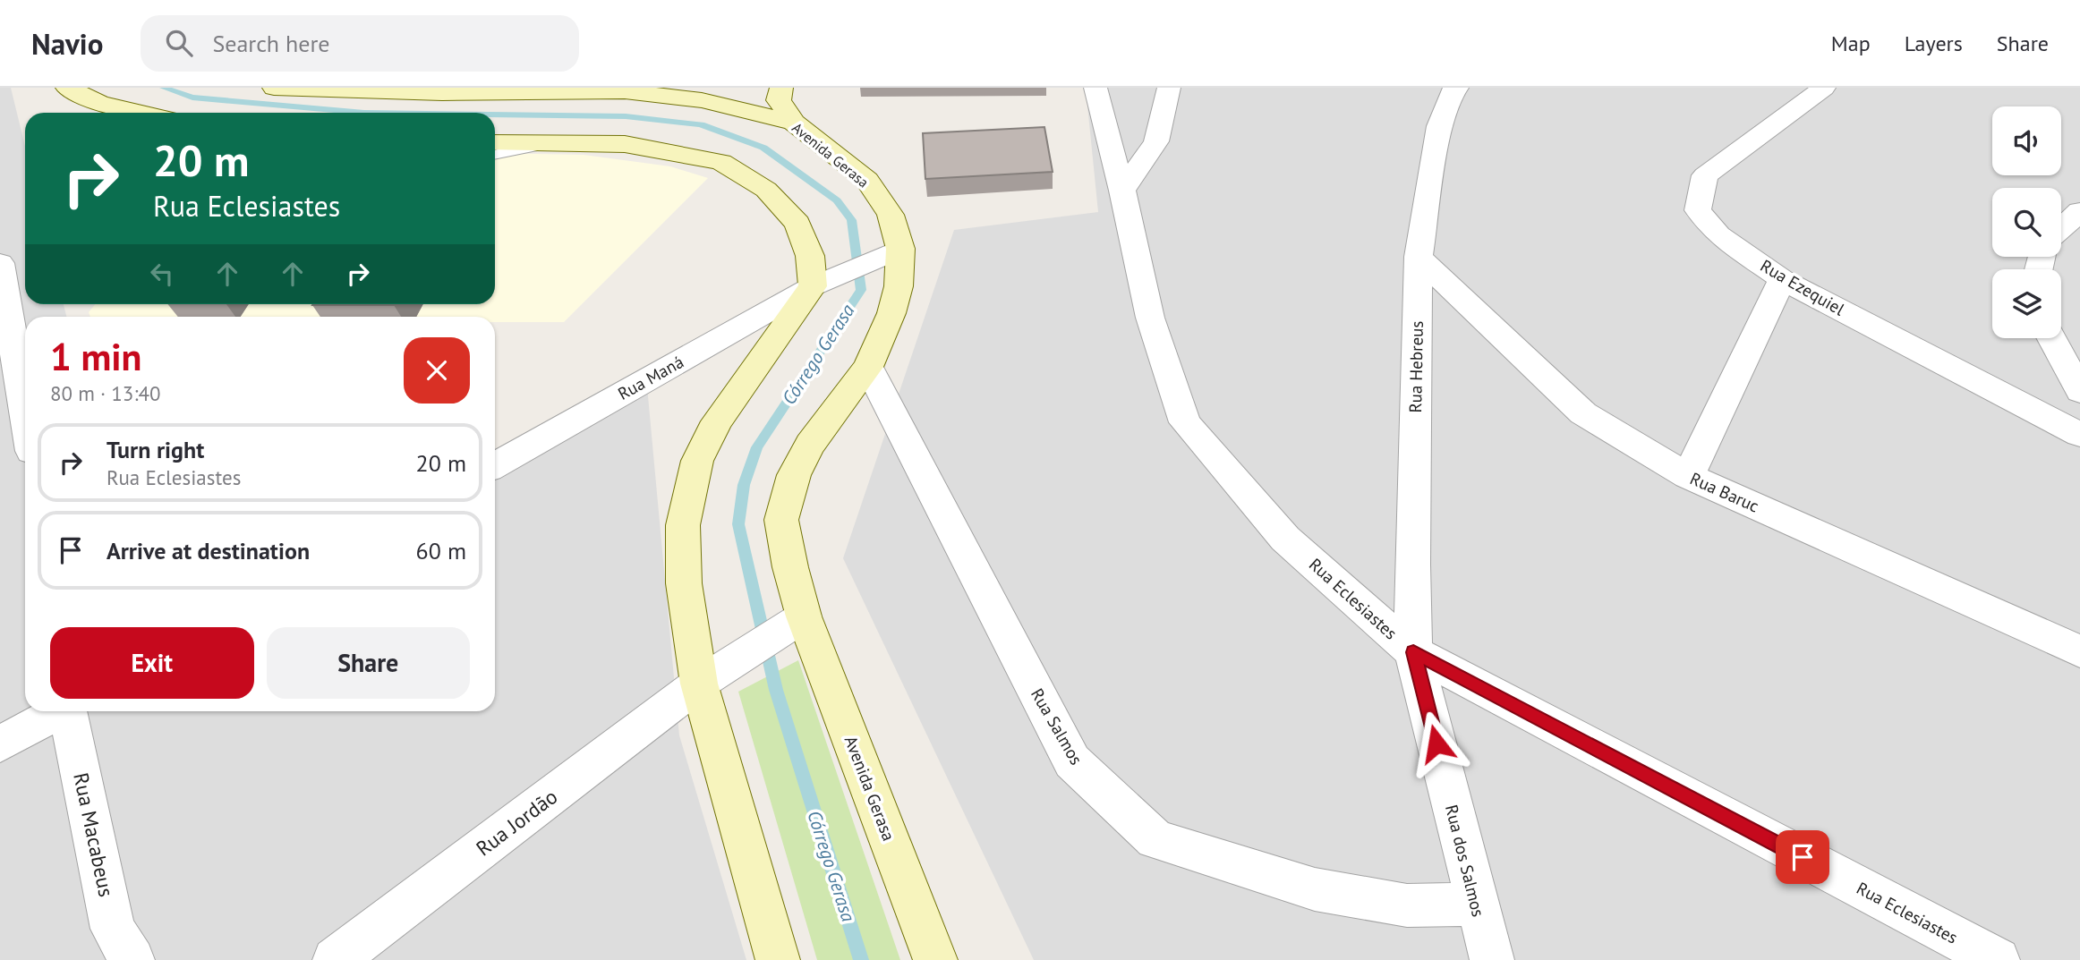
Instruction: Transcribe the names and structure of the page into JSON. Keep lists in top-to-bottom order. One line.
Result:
{"streets":{"main road":["Avenida Gerasa"],"street":["Rua Ezequiel","Rua Hebreus","Rua Maná","Rua Baruc","Rua Eclesiastes","Rua Salmos","Rua Jordão","Rua Macabeus","Rua dos Salmos"]},"crossings":[["Avenida Gerasa","Rua Salmos"],["Rua Hebreus","Rua Baruc"],["Rua Hebreus","Rua Eclesiastes"],["Rua Hebreus","Rua dos Salmos"],["Rua Eclesiastes","Rua dos Salmos"],["Rua Salmos","Rua dos Salmos"]],"water":["Córrego Gerasa"],"page":{"header":"Navio","search":"Search here","nav":["Map","Layers","Share"],"turn":["20 m","Rua Eclesiastes"],"heading":["1 min","80 m · 13:40"],"list":[{"name":"Turn right","note":"Rua Eclesiastes","value":"20 m"},{"name":"Arrive at destination","value":"60 m"}],"buttons":["Exit","Share"]}}
